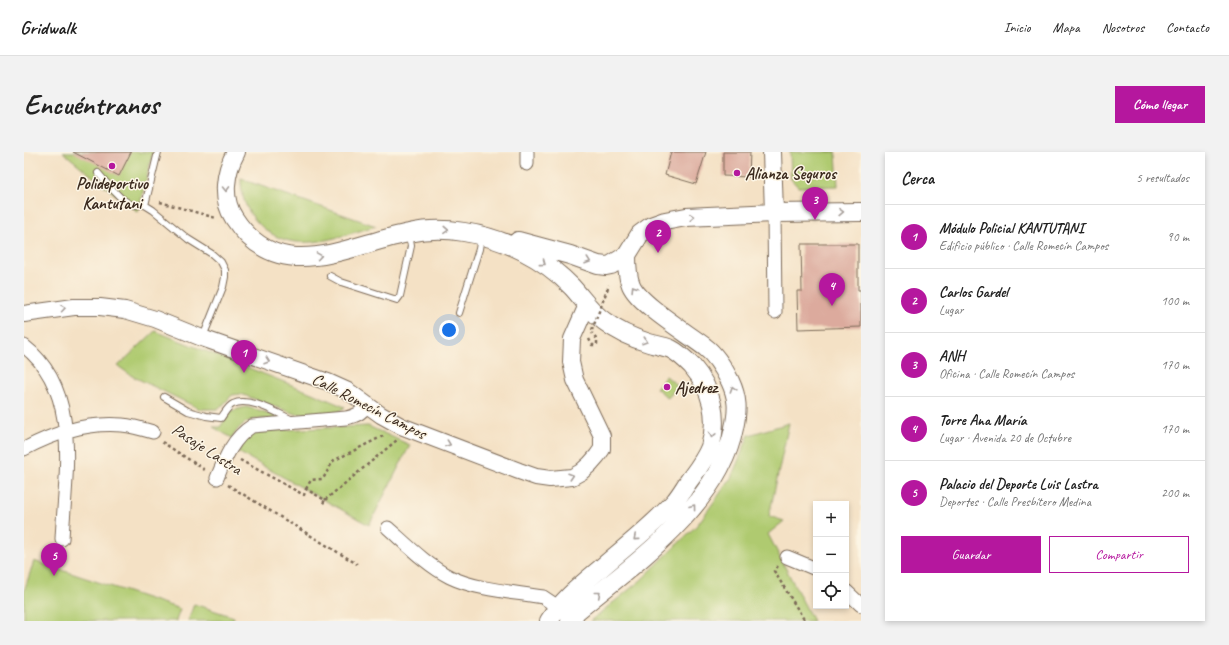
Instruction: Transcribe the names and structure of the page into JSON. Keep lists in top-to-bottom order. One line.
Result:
{"streets":{"street":["Calle Romecín Campos","Pasaje Lastra"]},"places":["Polideportivo Kantutani","Alianza Seguros","Ajedrez"],"page":{"header":"Gridwalk","nav":["Inicio","Mapa","Nosotros","Contacto"],"buttons":["Cómo llegar",["Guardar","Compartir"]],"title":"Encuéntranos","heading":["Cerca","5 resultados"],"pins":["3","2","4","1","5"],"list":[{"mark":"1","name":"Módulo Policial KANTUTANI","note":"Edificio público · Calle Romecín Campos","value":"90 m"},{"mark":"2","name":"Carlos Gardel","note":"Lugar","value":"100 m"},{"mark":"3","name":"ANH","note":"Oficina · Calle Romecín Campos","value":"170 m"},{"mark":"4","name":"Torre Ana María","note":"Lugar · Avenida 20 de Octubre","value":"170 m"},{"mark":"5","name":"Palacio del Deporte Luis Lastra","note":"Deportes · Calle Presbítero Medina","value":"200 m"}],"map_buttons":["+","−"]}}
